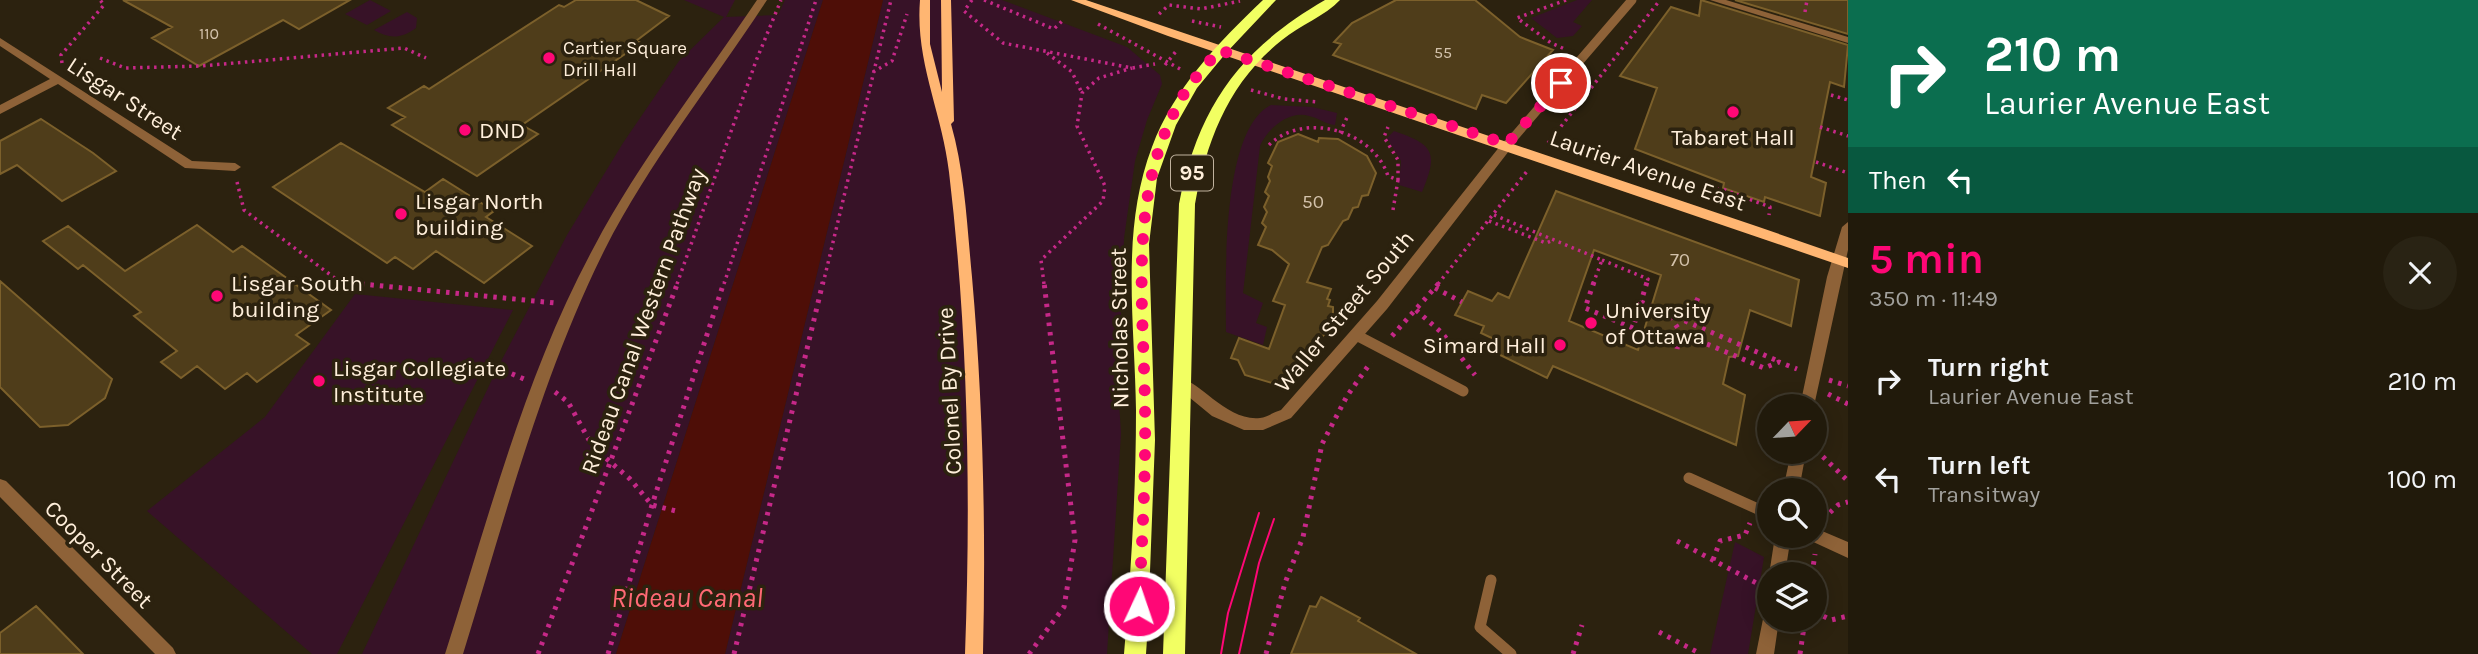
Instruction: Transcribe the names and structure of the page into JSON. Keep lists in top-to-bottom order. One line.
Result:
{"streets":{"main road":["Laurier Avenue East","95","Nicholas Street","Colonel By Drive"],"street":["Lisgar Street","Waller Street South","Cooper Street"],"path":["Rideau Canal Western Pathway"]},"crossings":[["Laurier Avenue East","95"],["Laurier Avenue East","Waller Street South"],["Laurier Avenue East","Nicholas Street"],["95","Waller Street South"]],"water":["Rideau Canal"],"places":["Cartier Square Drill Hall","Tabaret Hall","DND","Lisgar North building","Lisgar South building","University of Ottawa","Simard Hall","Lisgar Collegiate Institute"],"house_numbers":["110","55","50","70"],"north":"top right","page":{"turn":["210 m","Laurier Avenue East"],"then":"Then","heading":["5 min","350 m · 11:49"],"list":[{"name":"Turn right","note":"Laurier Avenue East","value":"210 m"},{"name":"Turn left","note":"Transitway","value":"100 m"}]}}
